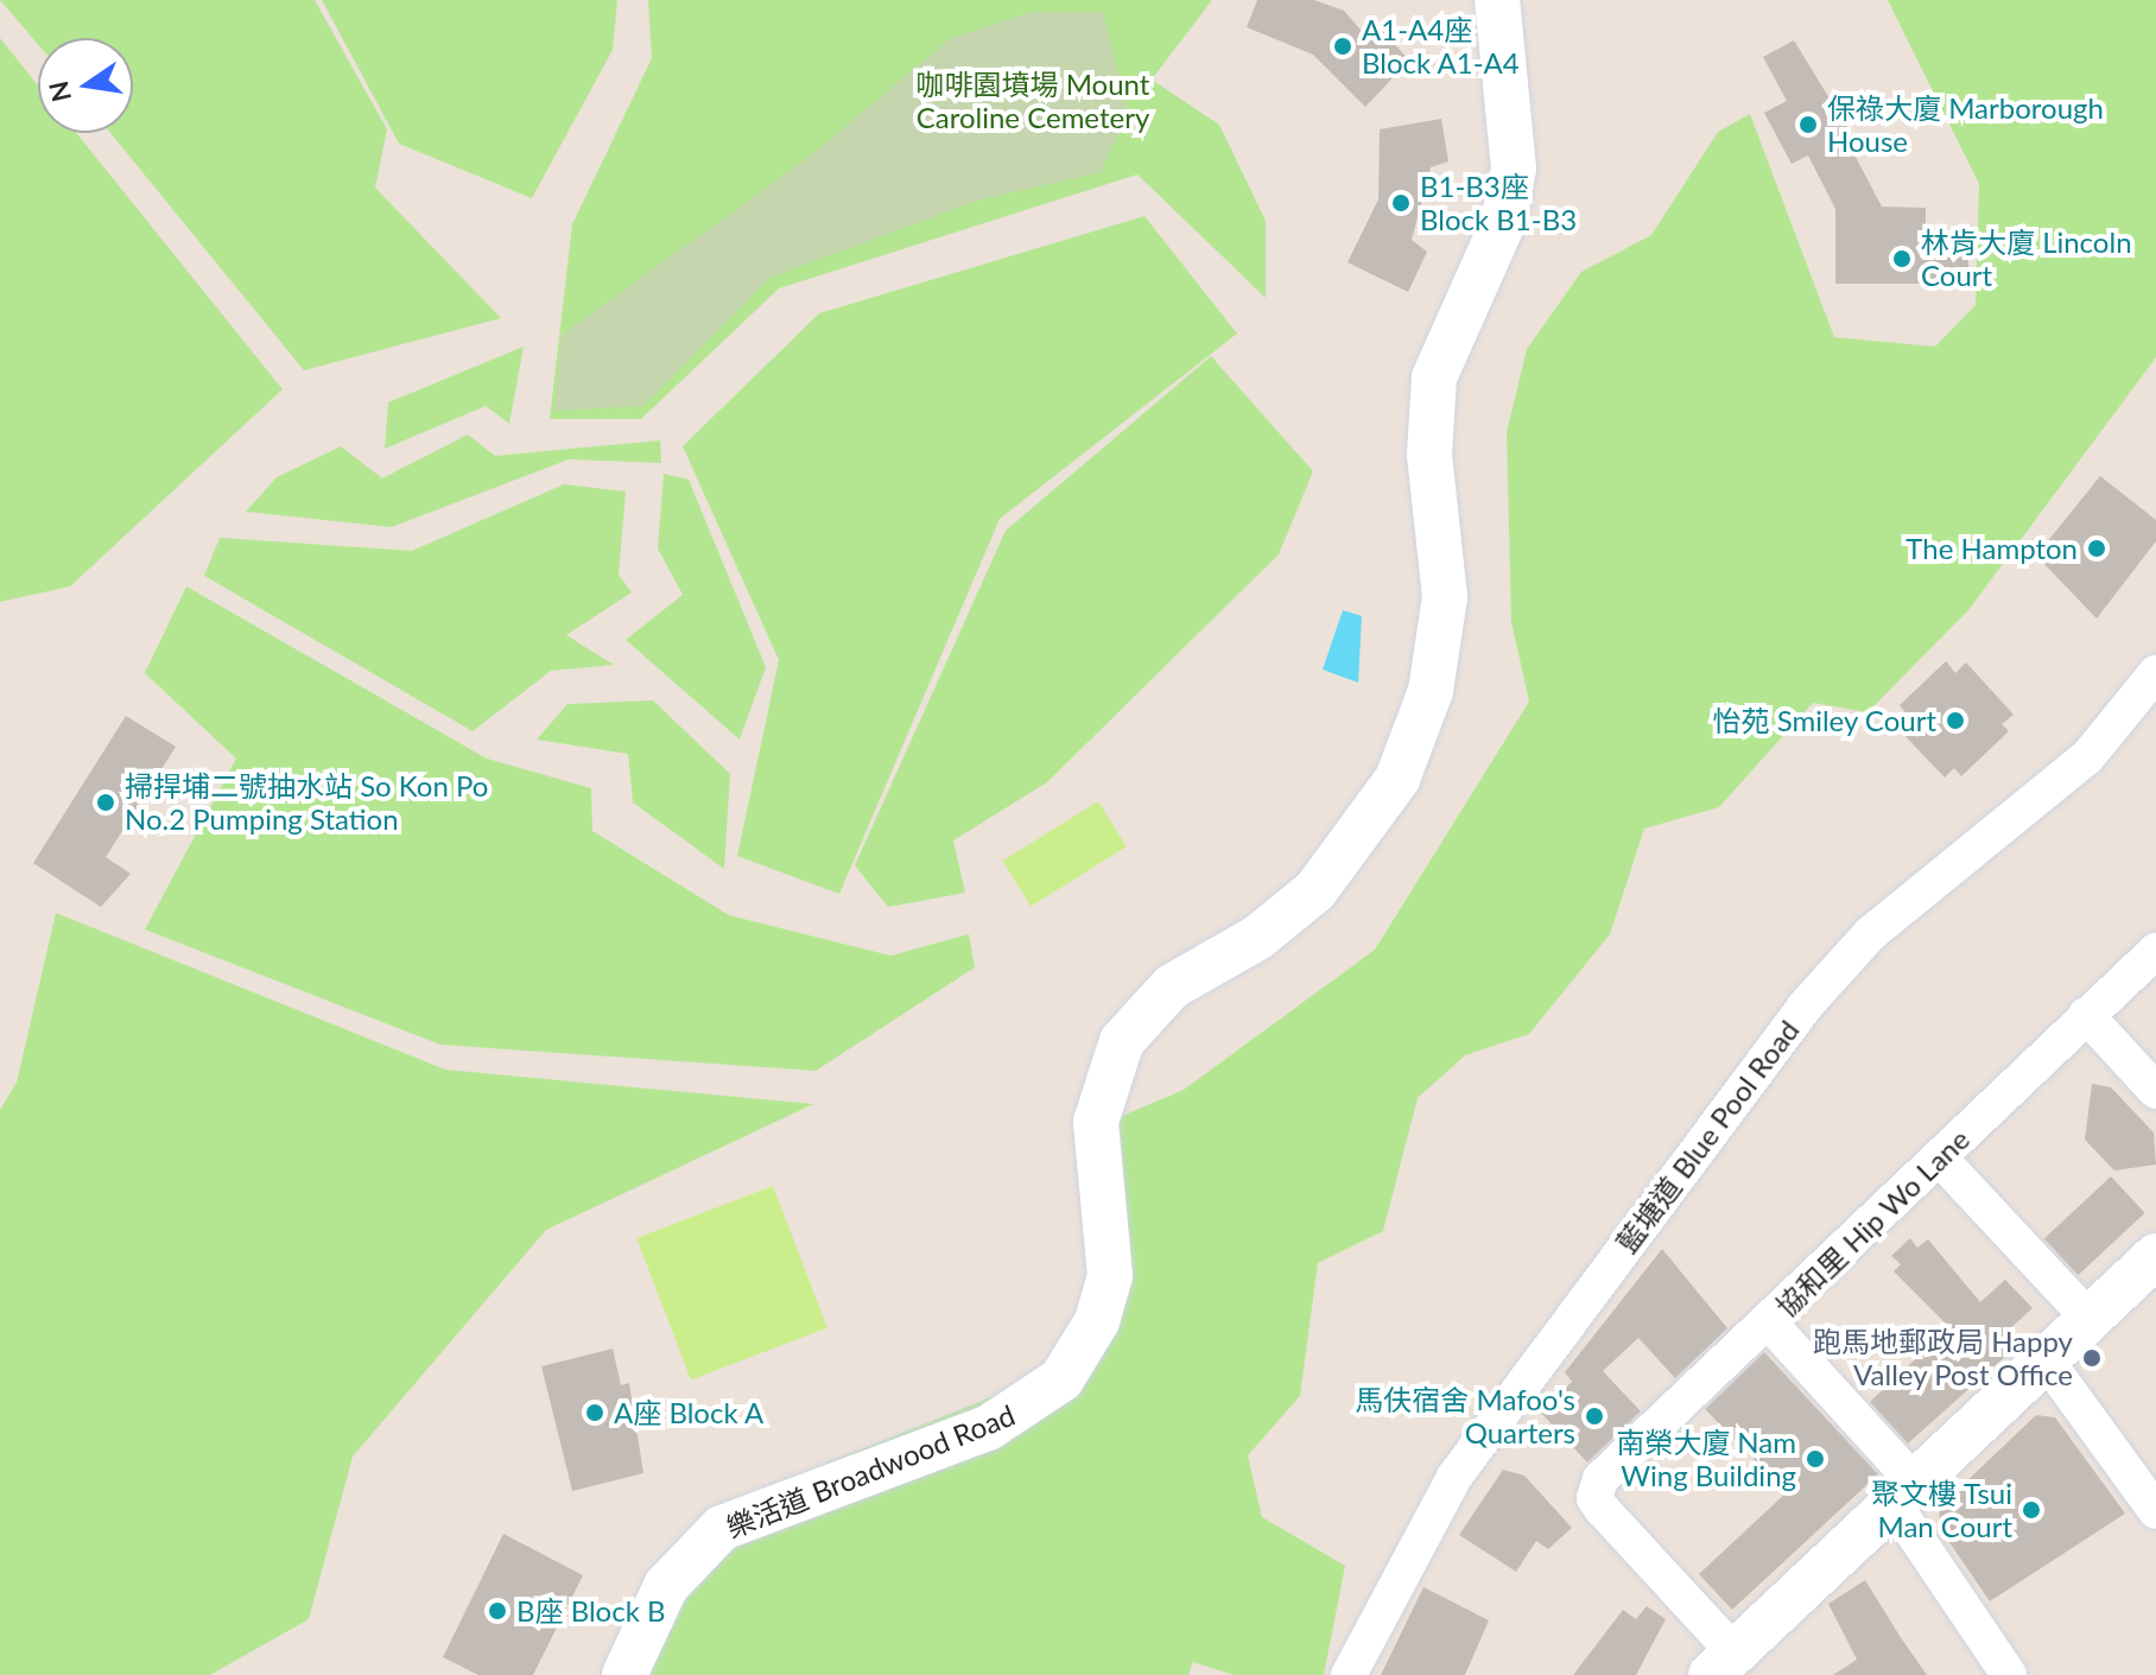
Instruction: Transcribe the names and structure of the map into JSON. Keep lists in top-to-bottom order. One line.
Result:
{"streets":{"street":["藍塘道 Blue Pool Road","協和里 Hip Wo Lane","樂活道 Broadwood Road"]},"parks":["咖啡園墳場 Mount Caroline Cemetery"],"places":["A1-A4座 Block A1-A4","保祿大廈 Marborough House","B1-B3座 Block B1-B3","林肯大廈 Lincoln Court","The Hampton","怡苑 Smiley Court","掃捍埔二號抽水站 So Kon Po No.2 Pumping Station","跑馬地郵政局 Happy Valley Post Office","A座 Block A","馬伕宿舍 Mafoo's Quarters","南榮大廈 Nam Wing Building","聚文樓 Tsui Man Court","B座 Block B"],"north":"left"}
